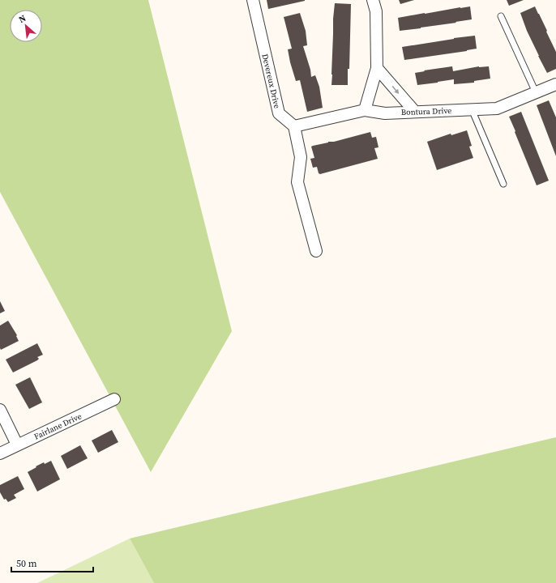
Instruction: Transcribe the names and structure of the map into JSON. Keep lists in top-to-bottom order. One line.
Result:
{"streets":{"street":["Devereux Drive","Bontura Drive","Fairlane Drive"]},"crossings":[["Devereux Drive","Bontura Drive"]],"scale_bar":"50 m","north":"top left"}
